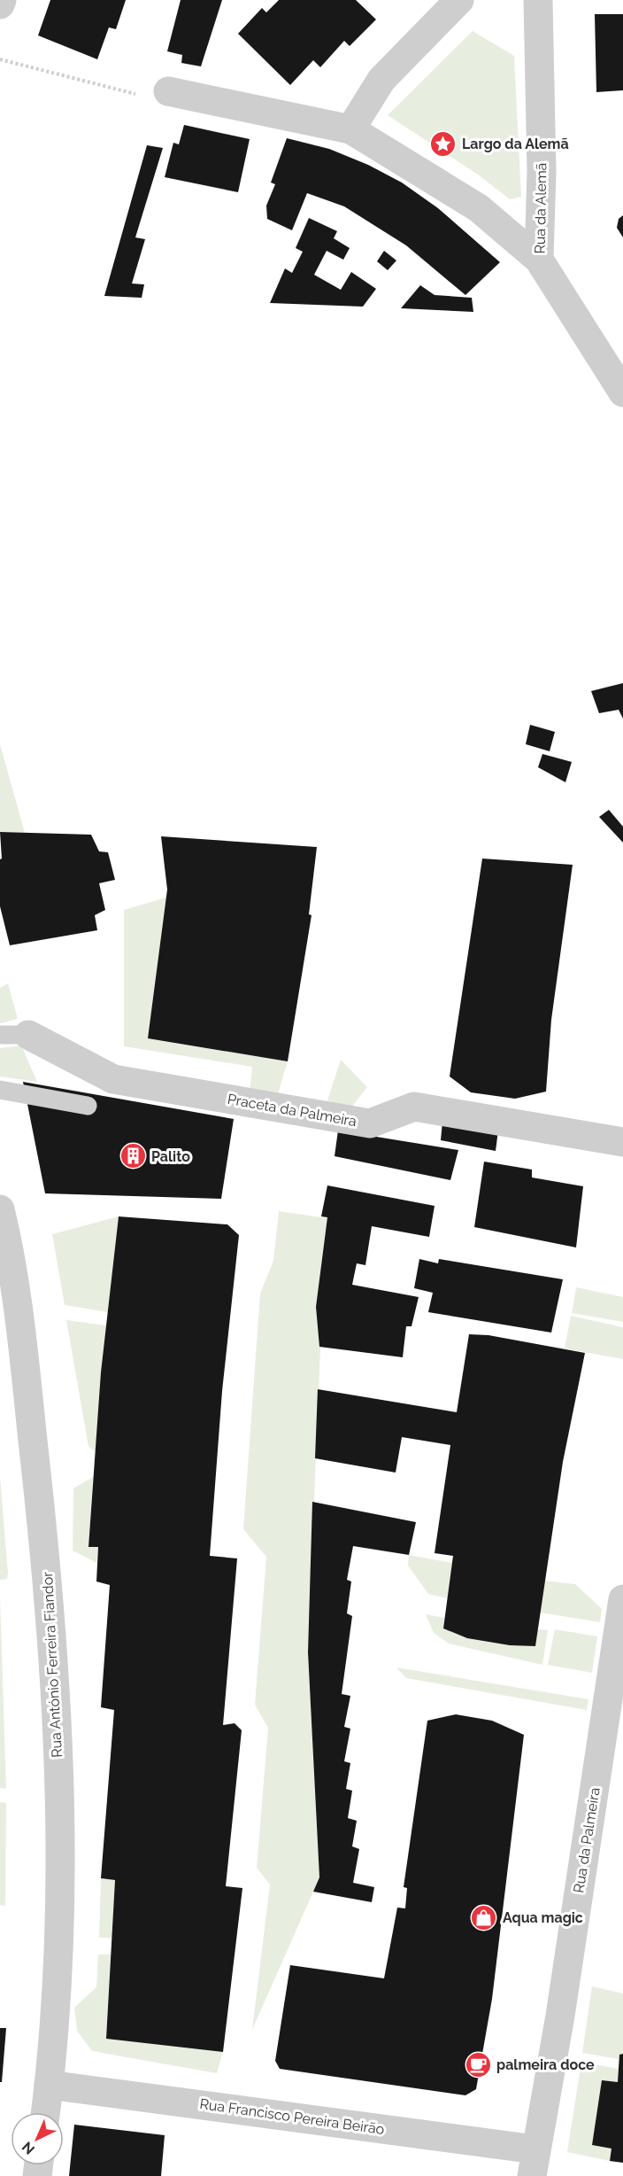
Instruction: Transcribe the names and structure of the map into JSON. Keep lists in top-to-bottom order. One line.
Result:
{"streets":{"street":["Rua da Alemã","Praceta da Palmeira","Rua António Ferreira Fiandor","Rua da Palmeira","Rua Francisco Pereira Beirão"]},"crossings":[["Rua António Ferreira Fiandor","Rua Francisco Pereira Beirão"],["Rua da Palmeira","Rua Francisco Pereira Beirão"]],"places":{"place":["Largo da Alemã"],"building":["Palito"],"shop":["Aqua magic"],"cafe":["palmeira doce"]},"north":"bottom left"}
